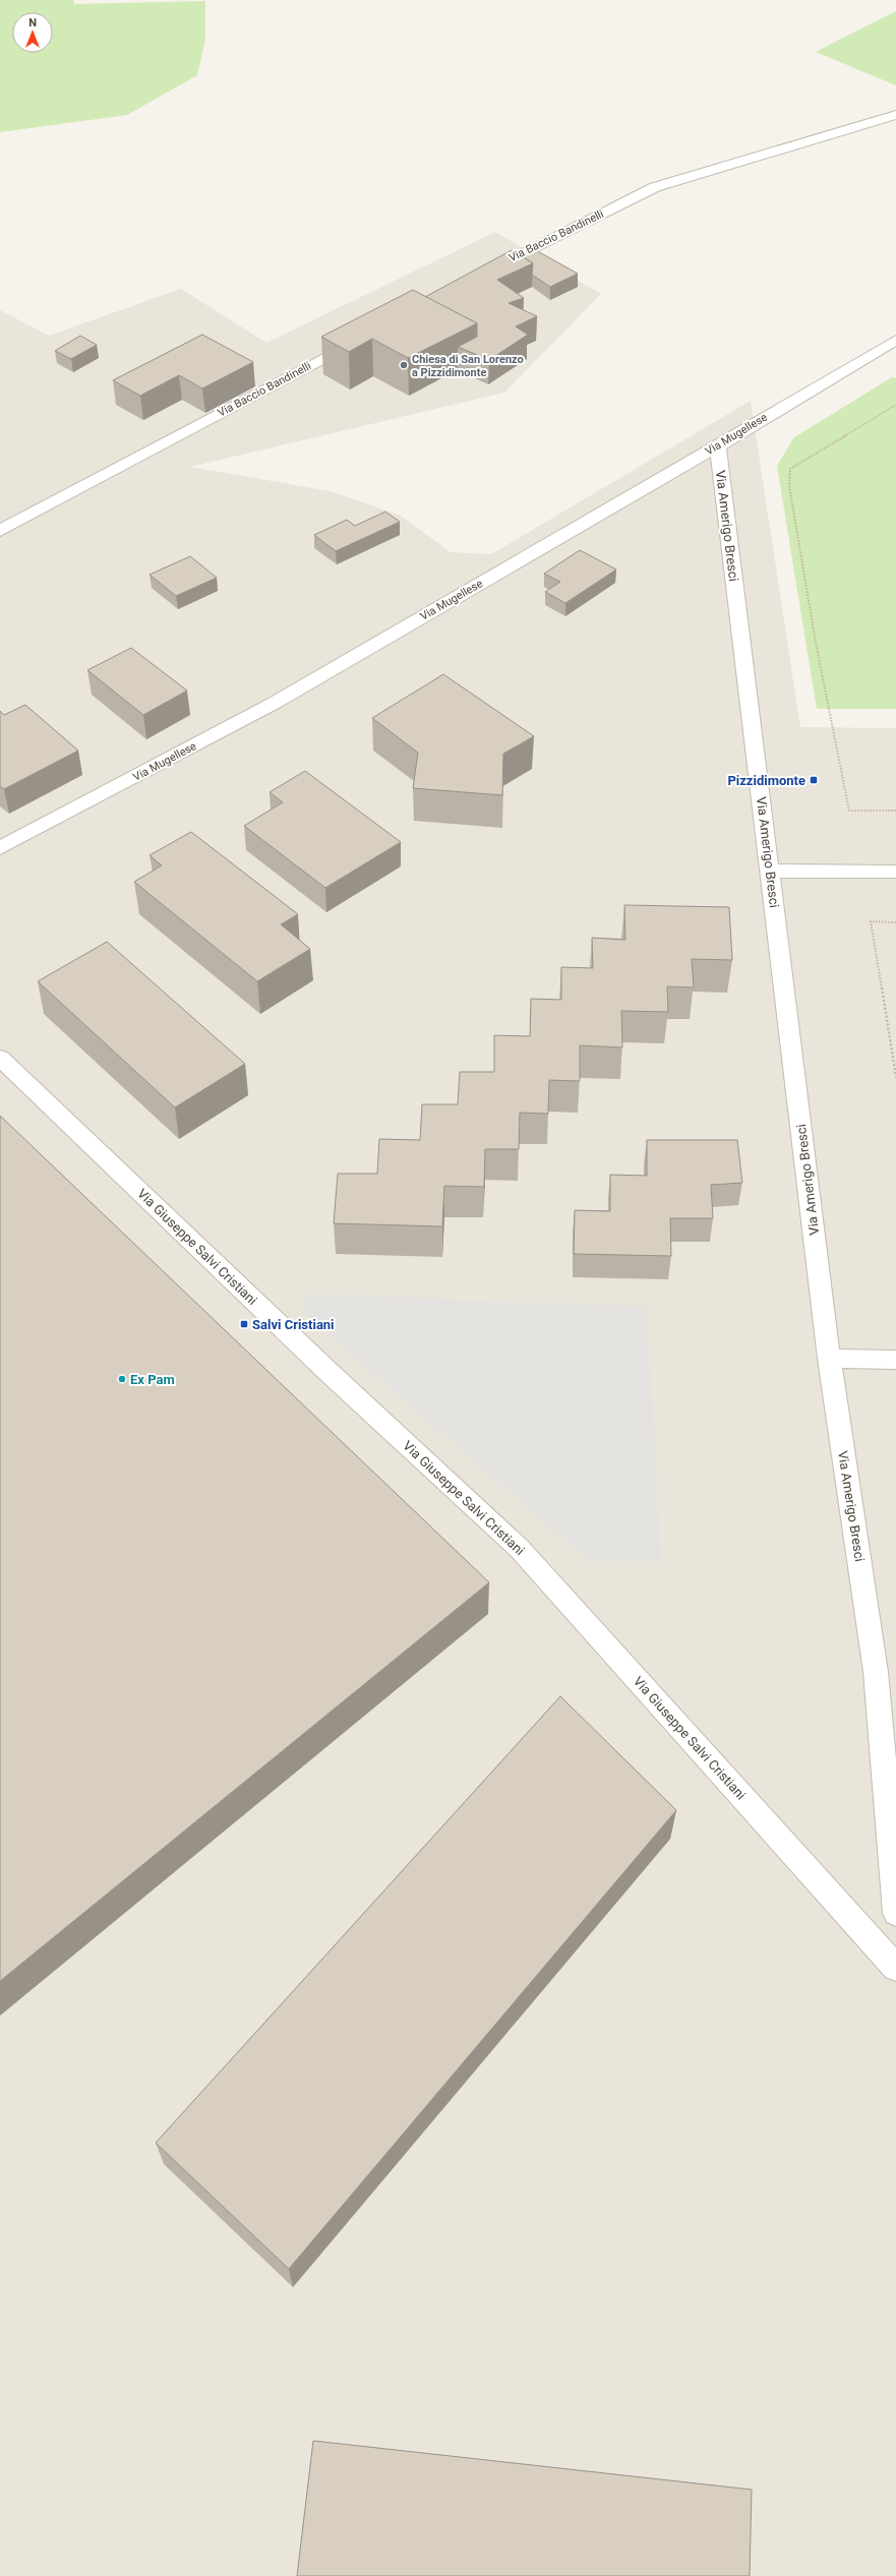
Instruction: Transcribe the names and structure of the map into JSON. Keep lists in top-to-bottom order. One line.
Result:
{"streets":{"street":["Via Baccio Bandinelli","Via Mugellese","Via Amerigo Bresci","Via Giuseppe Salvi Cristiani"]},"crossings":[["Via Mugellese","Via Amerigo Bresci"]],"places":{"other":["Chiesa di San Lorenzo a Pizzidimonte","Ex Pam"],"transit":["Pizzidimonte","Salvi Cristiani"]},"north":"top"}
